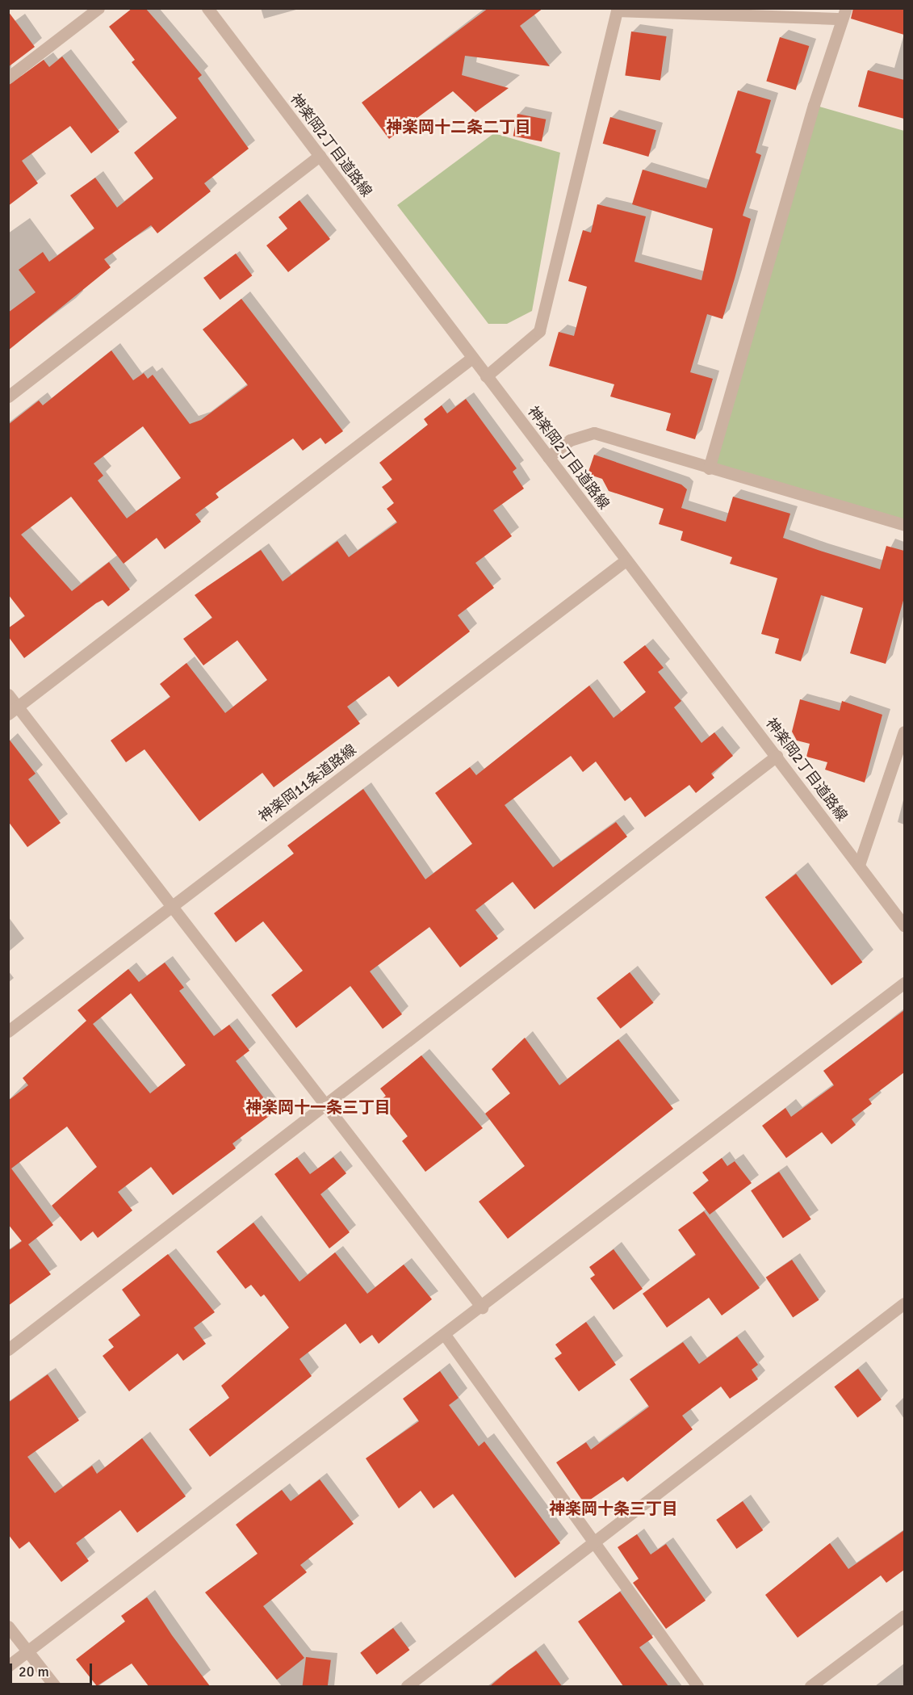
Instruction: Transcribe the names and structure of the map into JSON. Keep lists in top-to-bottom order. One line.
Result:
{"streets":{"street":["神楽岡2丁目道路線","神楽岡11条道路線"]},"crossings":[["神楽岡2丁目道路線","神楽岡11条道路線"]],"districts":["神楽岡十二条二丁目","神楽岡十一条三丁目","神楽岡十条三丁目"],"scale_bar":"20 m"}
